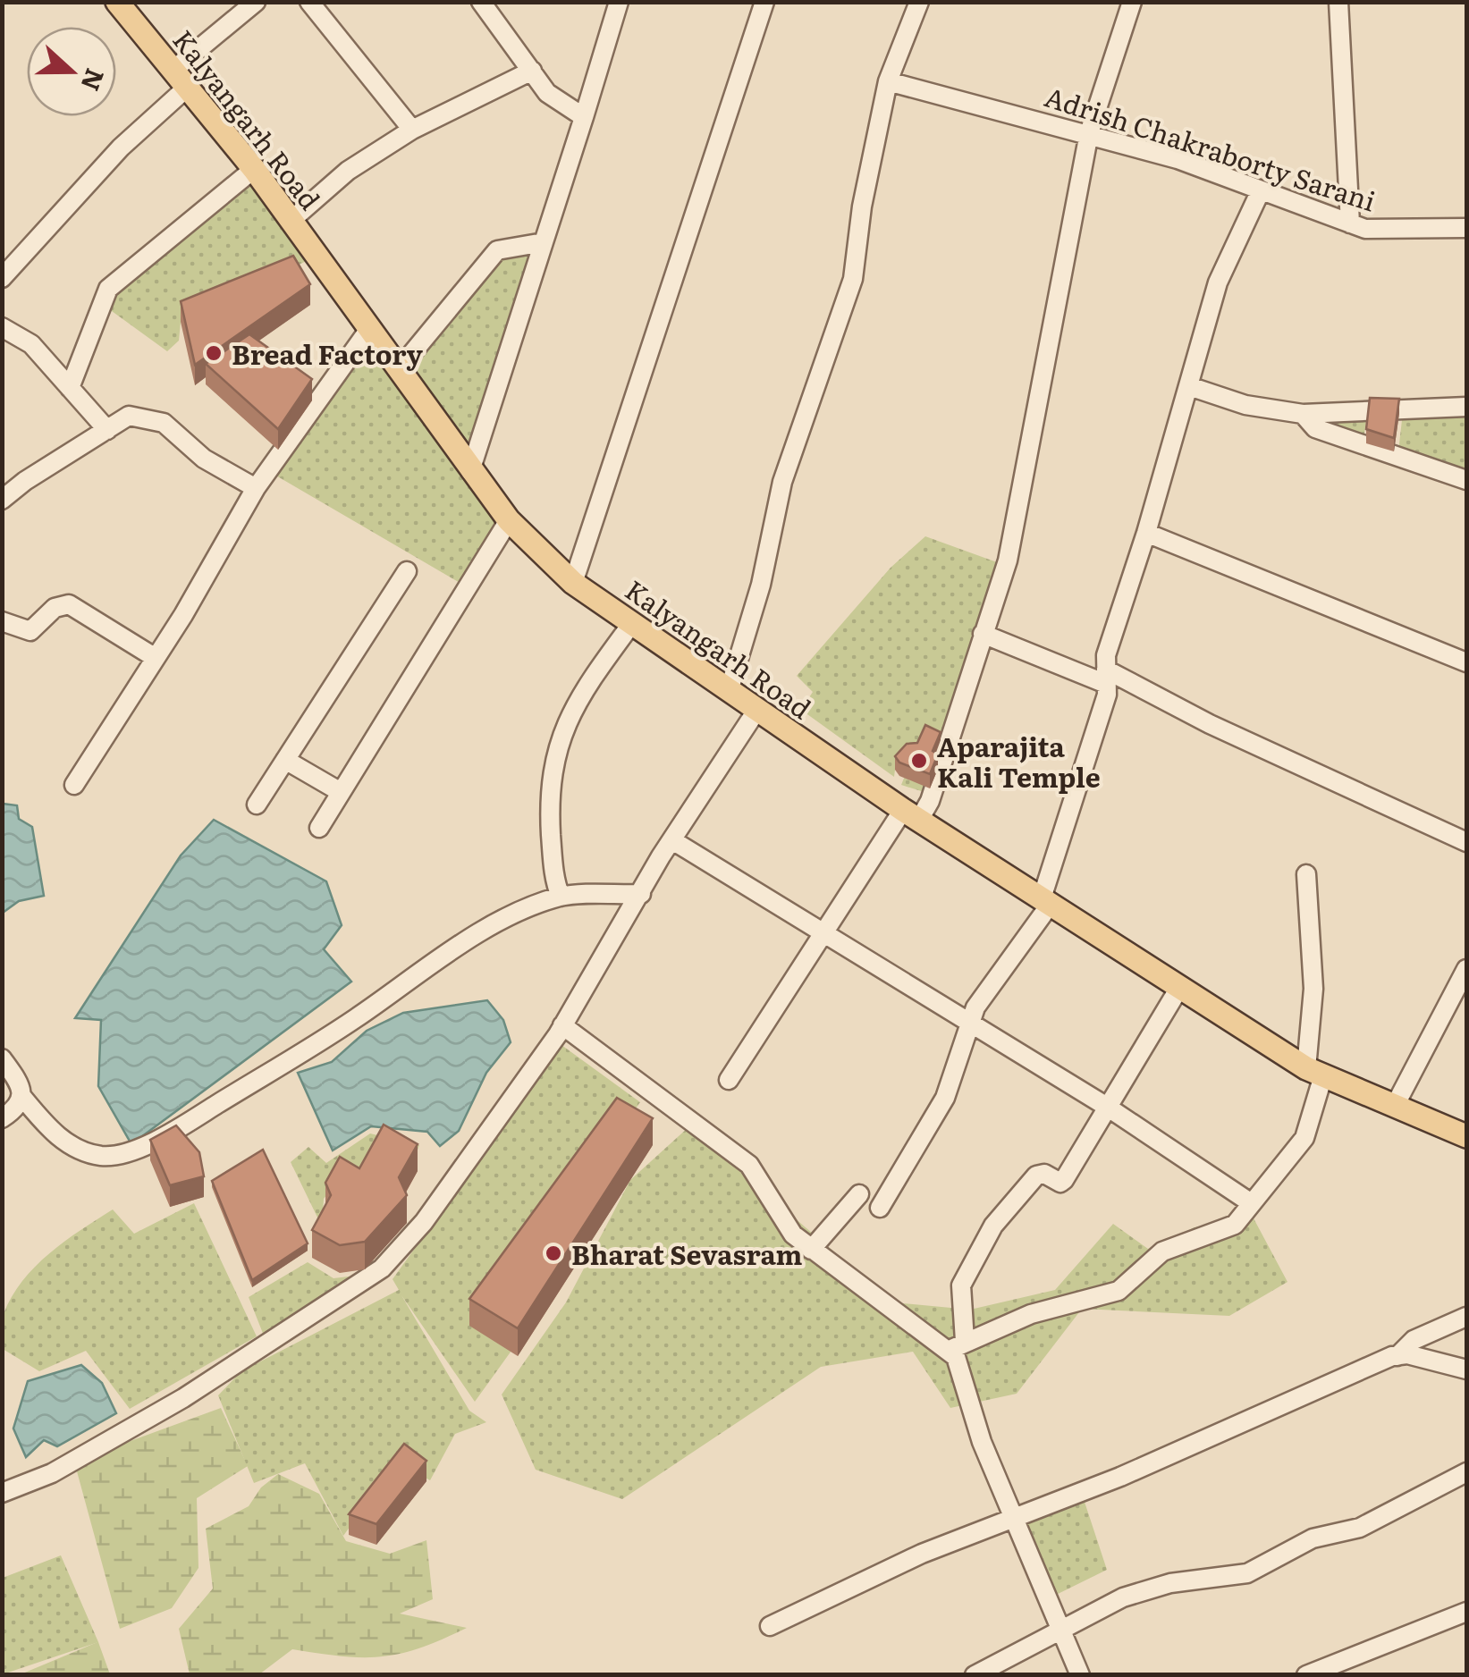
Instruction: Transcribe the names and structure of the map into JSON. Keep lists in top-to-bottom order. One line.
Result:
{"streets":{"main road":["Kalyangarh Road"],"street":["Adrish Chakraborty Sarani"]},"places":["Bread Factory","Aparajita Kali Temple","Bharat Sevasram"],"north":"right"}
